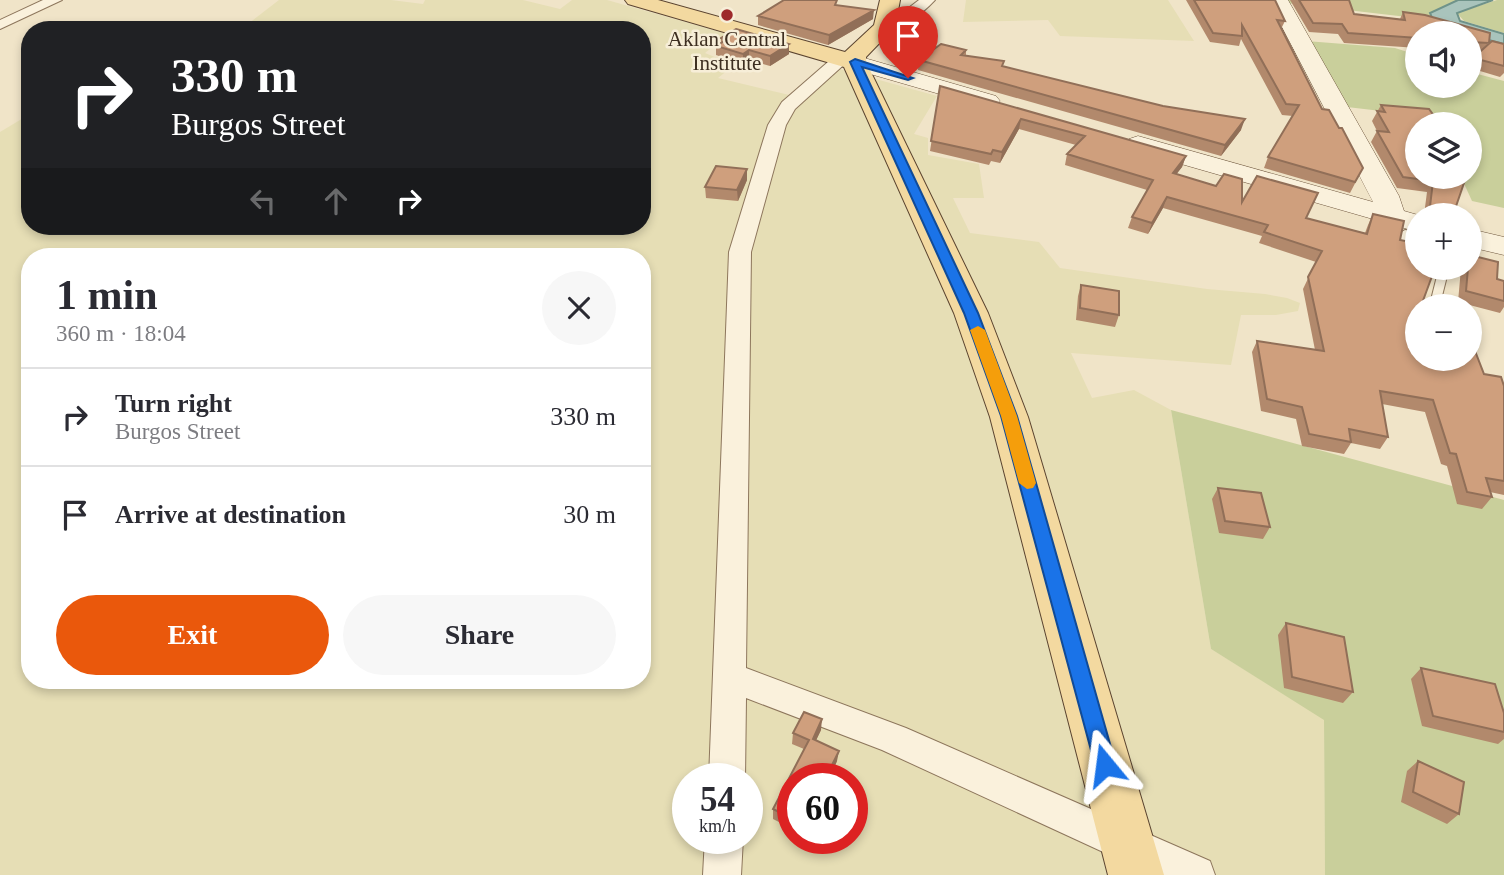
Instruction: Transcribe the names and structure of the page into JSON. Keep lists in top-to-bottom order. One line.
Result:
{"places":["Aklan Central Institute"],"page":{"map_buttons":["+","−"],"turn":["330 m","Burgos Street"],"heading":["1 min","360 m · 18:04"],"list":[{"name":"Turn right","note":"Burgos Street","value":"330 m"},{"name":"Arrive at destination","value":"30 m"}],"buttons":["Exit","Share"],"speed":"54 km/h","limit":"60"}}
